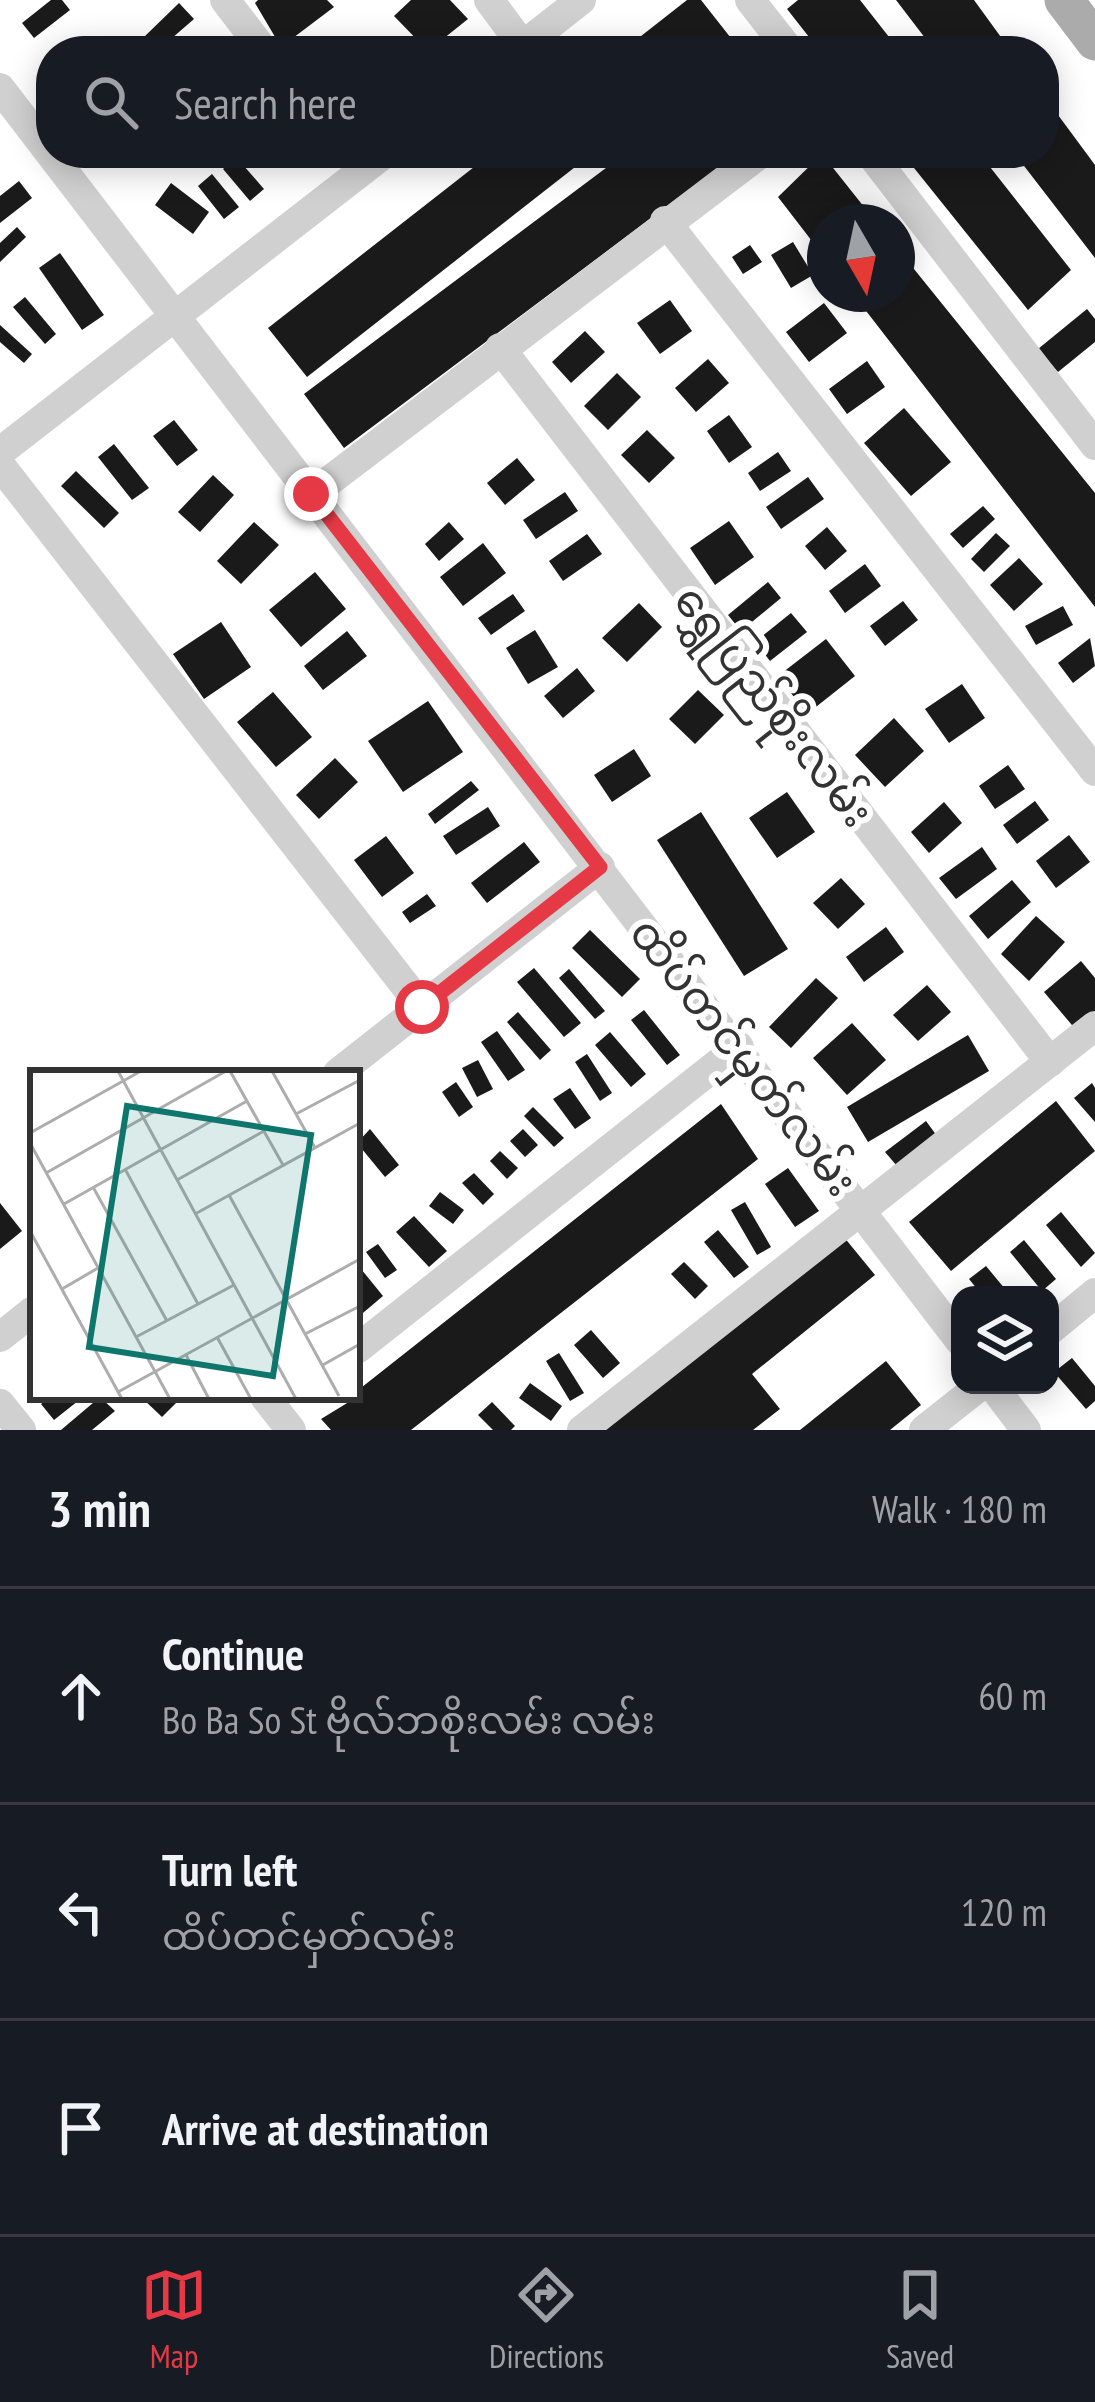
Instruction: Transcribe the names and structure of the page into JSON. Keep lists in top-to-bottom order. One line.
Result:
{"streets":{"street":["ရွှေပြည်စိုးလမ်း","ထိပ်တင်မှတ်လမ်း"]},"north":"bottom","page":{"search":"Search here","heading":["3 min","Walk · 180 m"],"list":[["Continue","Bo Ba So St ဗိုလ်ဘစိုးလမ်း လမ်း","60 m"],["Turn left","ထိပ်တင်မှတ်လမ်း","120 m"],"Arrive at destination"],"nav":["Map","Directions","Saved"]}}
